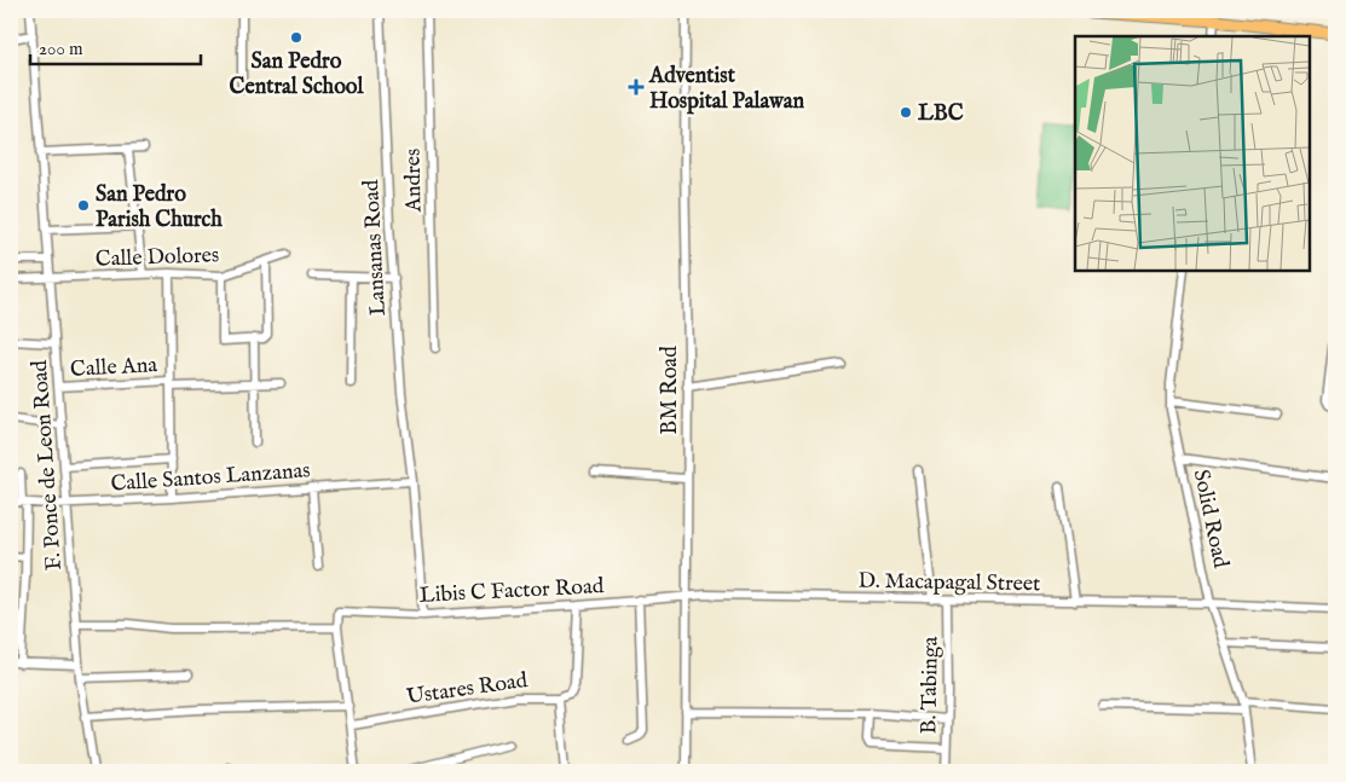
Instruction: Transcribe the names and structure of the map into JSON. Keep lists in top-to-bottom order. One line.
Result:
{"streets":{"street":["Andres","Lansanas Road","Calle Dolores","Calle Ana","BM Road","F. Ponce de Leon Road","Calle Santos Lanzanas","Solid Road","D. Macapagal Street","Libis C Factor Road","B. Tabinga","Ustares Road"]},"crossings":[["Lansanas Road","Calle Santos Lanzanas"],["Lansanas Road","Libis C Factor Road"],["Calle Dolores","F. Ponce de Leon Road"],["Calle Ana","F. Ponce de Leon Road"],["BM Road","D. Macapagal Street"],["BM Road","Libis C Factor Road"],["F. Ponce de Leon Road","Calle Santos Lanzanas"],["Solid Road","D. Macapagal Street"],["D. Macapagal Street","Libis C Factor Road"],["D. Macapagal Street","B. Tabinga"],["Libis C Factor Road","Ustares Road"]],"places":{"other":["San Pedro Central School","LBC","San Pedro Parish Church"],"health":["Adventist Hospital Palawan"]},"scale_bar":"200 m"}
